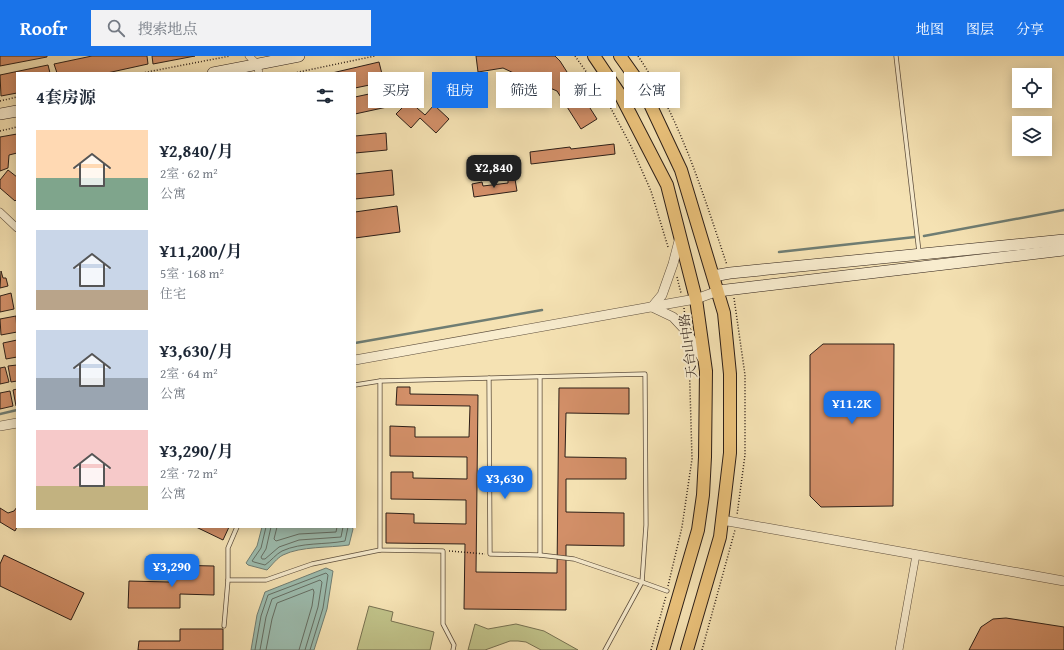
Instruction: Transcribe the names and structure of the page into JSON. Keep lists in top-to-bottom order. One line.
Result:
{"streets":{"main road":["天台山中路"]},"page":{"header":"Roofr","search":"搜索地点","nav":["地图","图层","分享"],"chip":["买房","租房","筛选","新上","公寓"],"heading":"4套房源","list":[{"name":"¥2,840/月","note":"2室 · 62 m² · 公寓"},{"name":"¥11,200/月","note":"5室 · 168 m² · 住宅"},{"name":"¥3,630/月","note":"2室 · 64 m² · 公寓"},{"name":"¥3,290/月","note":"2室 · 72 m² · 公寓"}],"price":["¥2,840","¥11.2K","¥3,630","¥3,290"]}}
